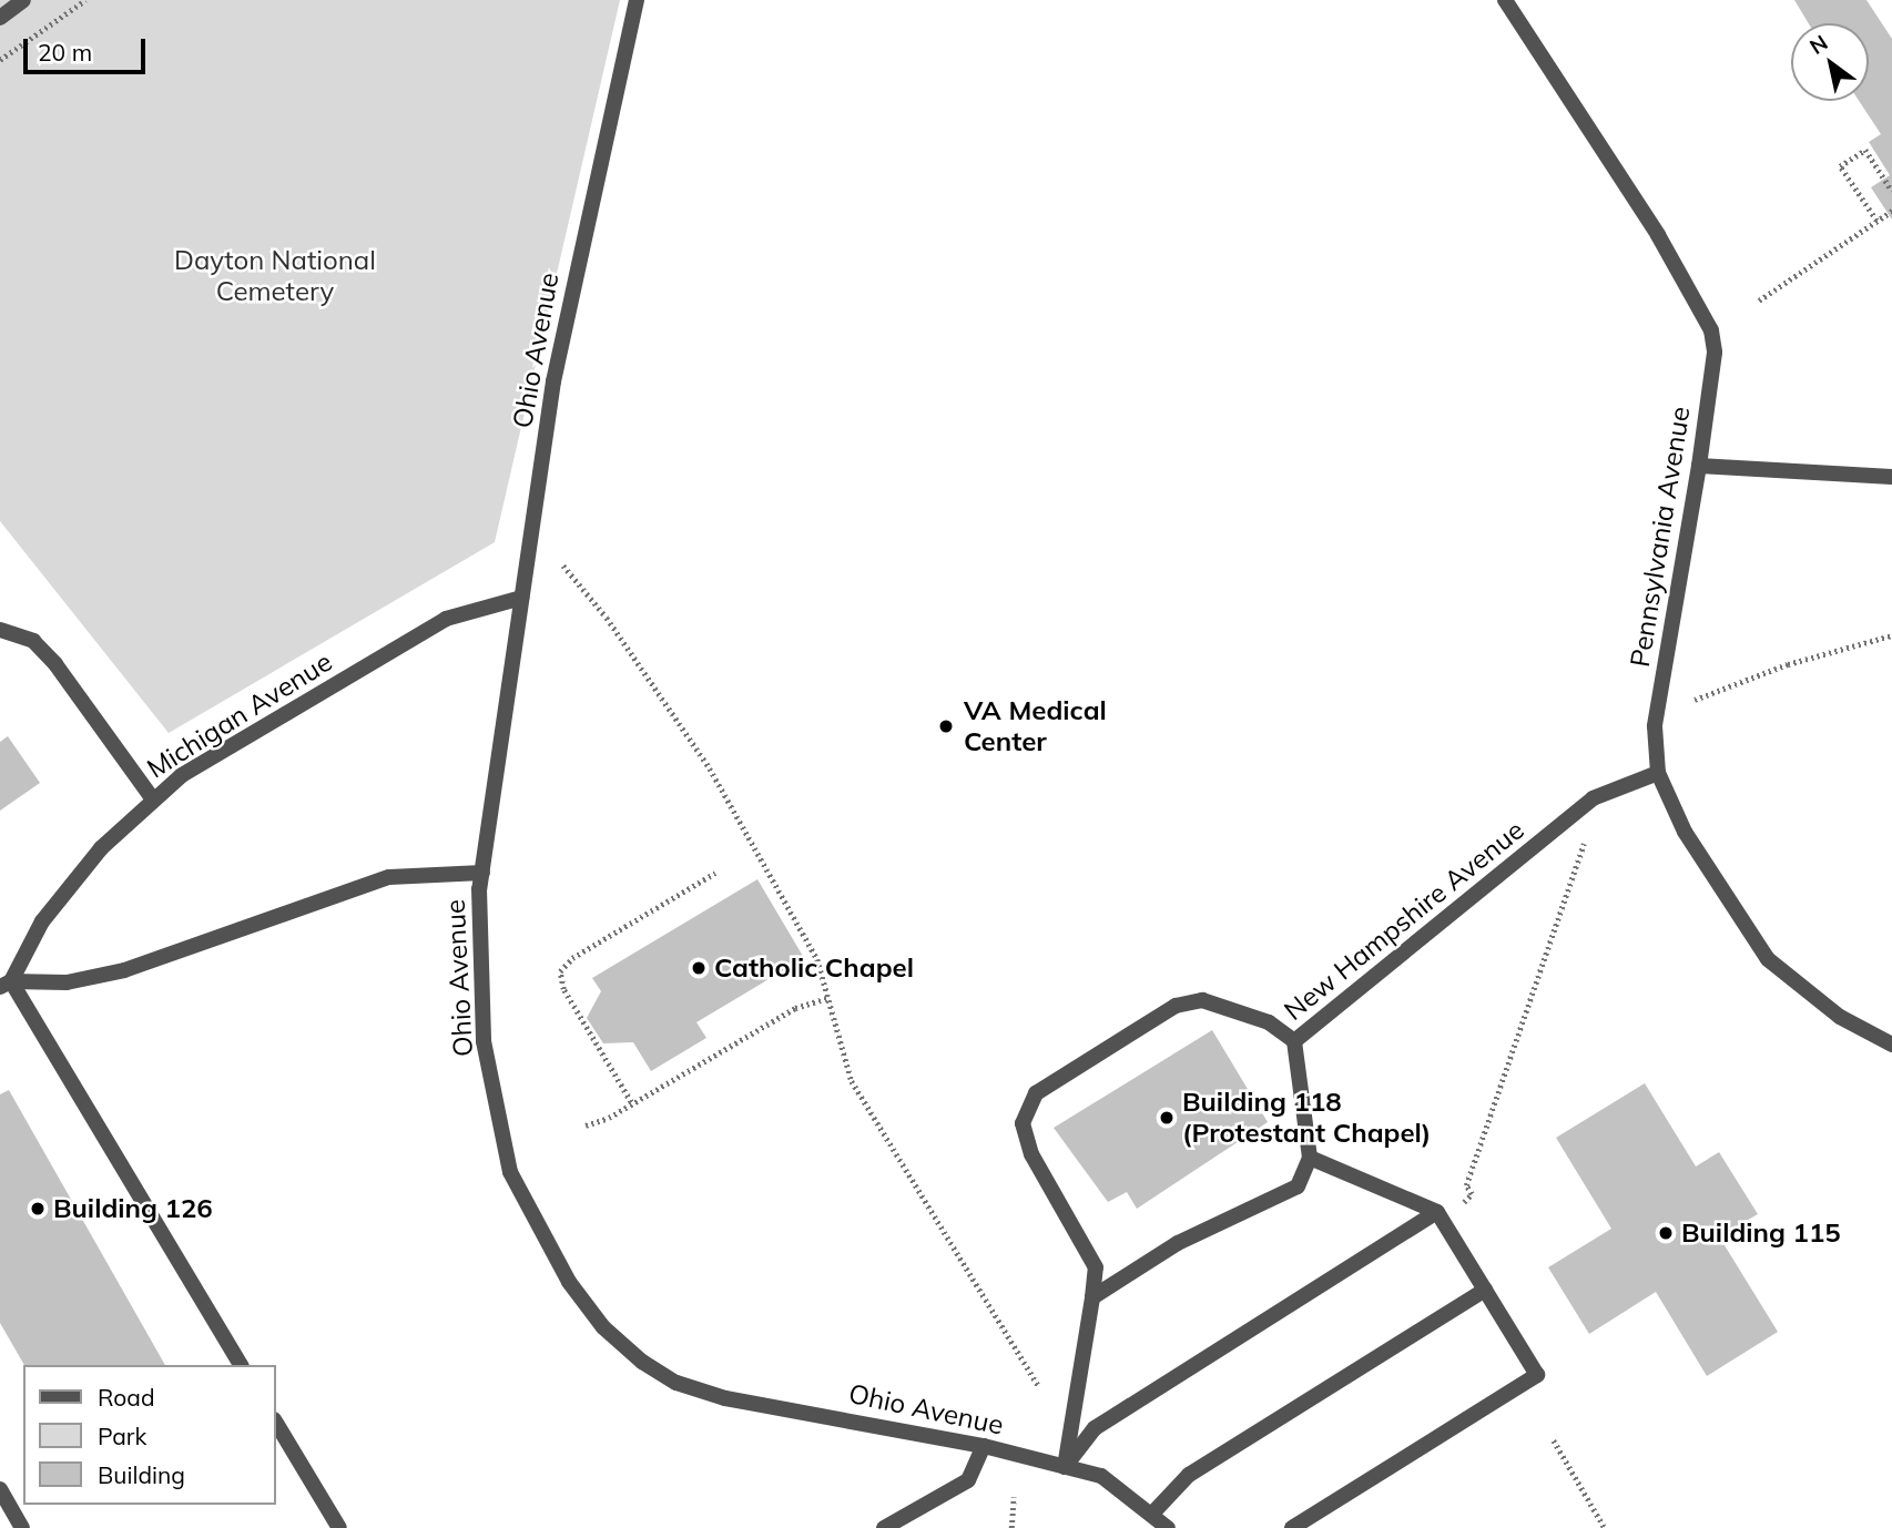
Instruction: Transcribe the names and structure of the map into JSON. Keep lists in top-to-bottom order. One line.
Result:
{"streets":{"street":["Ohio Avenue","Pennsylvania Avenue","Michigan Avenue","New Hampshire Avenue"]},"crossings":[["Ohio Avenue","Michigan Avenue"],["Pennsylvania Avenue","New Hampshire Avenue"]],"parks":["Dayton National Cemetery"],"places":["VA Medical Center","Catholic Chapel","Building 118 (Protestant Chapel)","Building 126","Building 115"],"legend":["Road","Park","Building"],"scale_bar":"20 m","north":"top left"}
